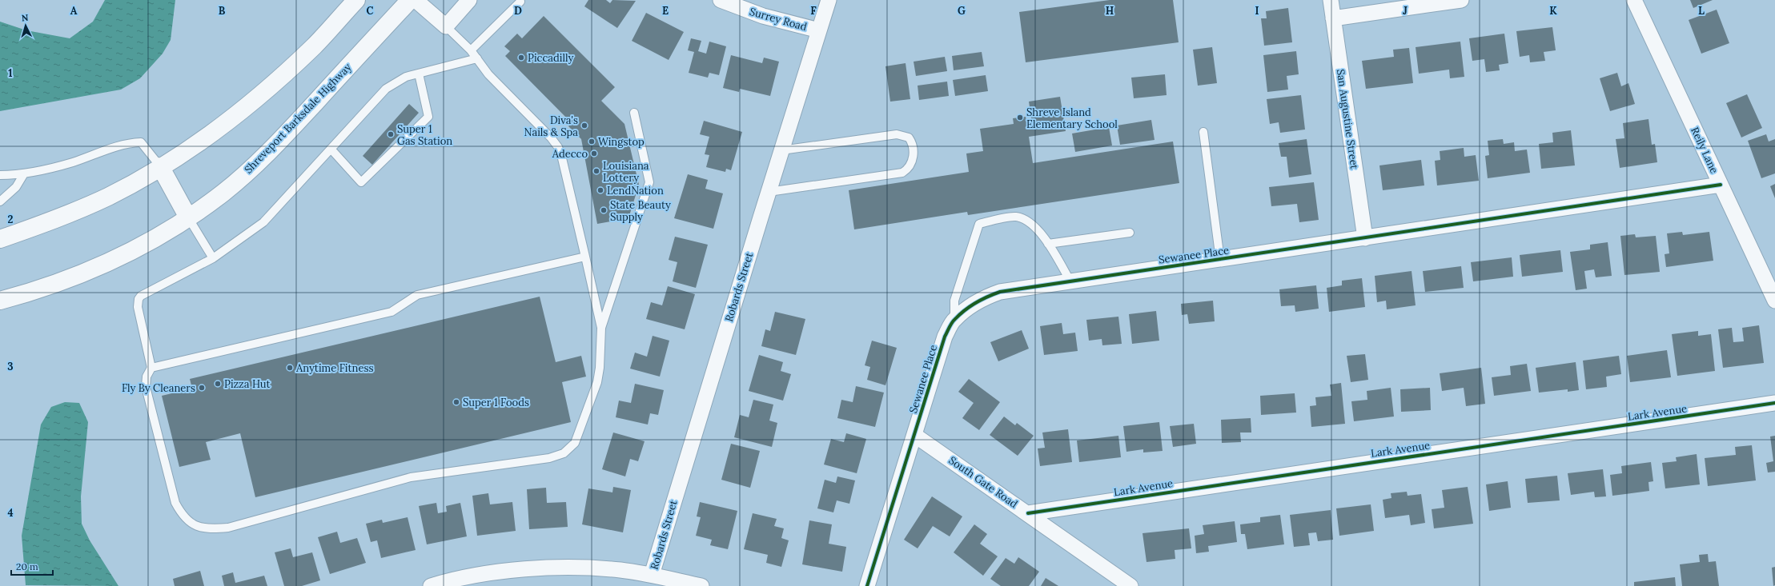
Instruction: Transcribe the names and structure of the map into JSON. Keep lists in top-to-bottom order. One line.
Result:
{"streets":{"main road":["Shreveport Barksdale Highway"],"street":["Surrey Road","San Augustine Street","Reily Lane","Sewanee Place","Robards Street","Lark Avenue","South Gate Road"]},"crossings":[["Surrey Road","Robards Street"],["San Augustine Street","Sewanee Place"],["Reily Lane","Sewanee Place"],["Sewanee Place","South Gate Road"],["Lark Avenue","South Gate Road"]],"places":["Piccadilly","Shreve Island Elementary School","Diva's Nails & Spa","Super 1 Gas Station","Wingstop","Adecco","Louisiana Lottery","LendNation","State Beauty Supply","Anytime Fitness","Pizza Hut","Fly By Cleaners","Super 1 Foods"],"scale_bar":"20 m","north":"top","grid":{"columns":["A","B","C","D","E","F","G","H","I","J","K","L"],"rows":["1","2","3","4"]}}
